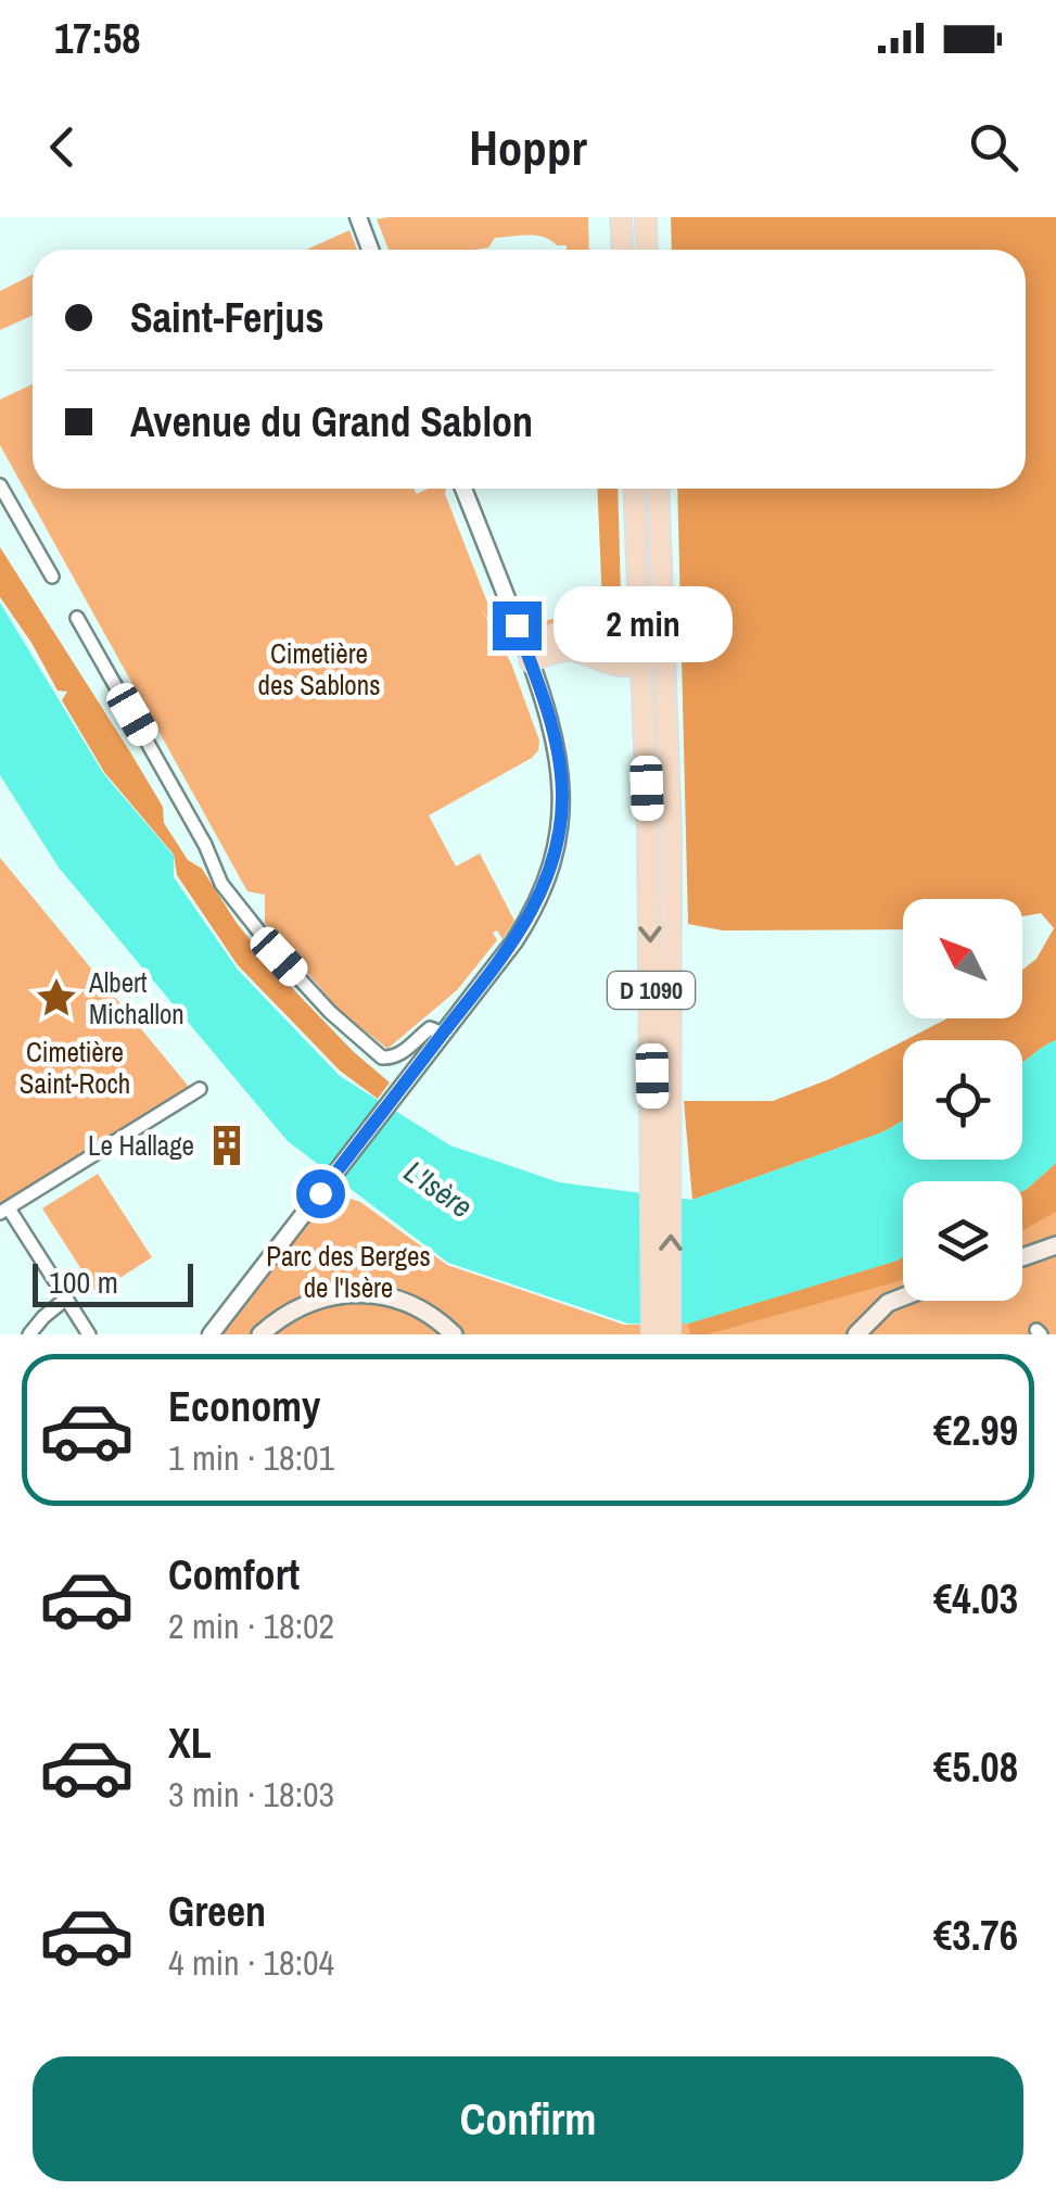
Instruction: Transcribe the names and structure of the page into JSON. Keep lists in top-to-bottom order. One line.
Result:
{"streets":{"main road":["D 1090"]},"water":["L'Isère"],"parks":["Cimetière des Sablons","Cimetière Saint-Roch","Parc des Berges de l'Isère"],"places":{"place":["Albert Michallon"],"building":["Le Hallage"]},"scale_bar":"100 m","north":"top left","page":{"status":"17:58","header":"Hoppr","banner":["Saint-Ferjus","Avenue du Grand Sablon"],"bubble":"2 min","scale":"100 m","list":[{"name":"Economy","note":"1 min · 18:01","value":"€2.99"},{"name":"Comfort","note":"2 min · 18:02","value":"€4.03"},{"name":"XL","note":"3 min · 18:03","value":"€5.08"},{"name":"Green","note":"4 min · 18:04","value":"€3.76"}],"buttons":"Confirm"}}
